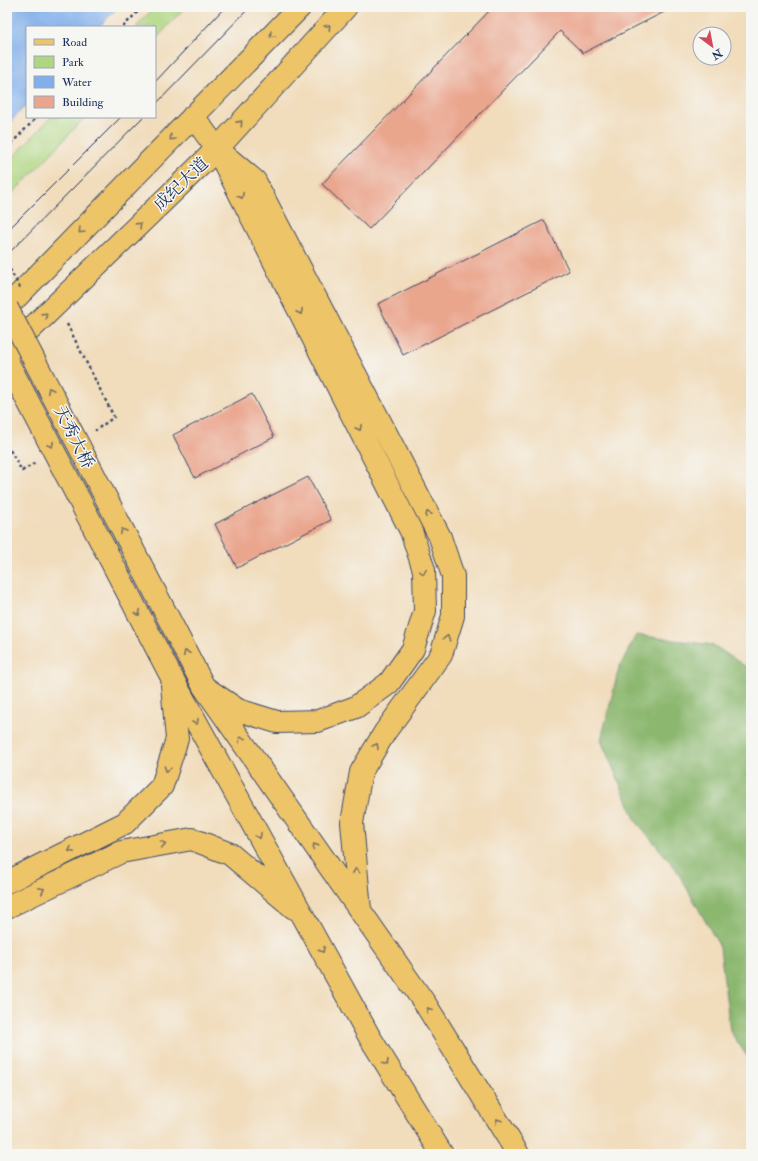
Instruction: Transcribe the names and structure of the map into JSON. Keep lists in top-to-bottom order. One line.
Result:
{"streets":{"main road":["成纪大道","天秀大桥"]},"legend":["Road","Park","Water","Building"],"north":"bottom right"}
